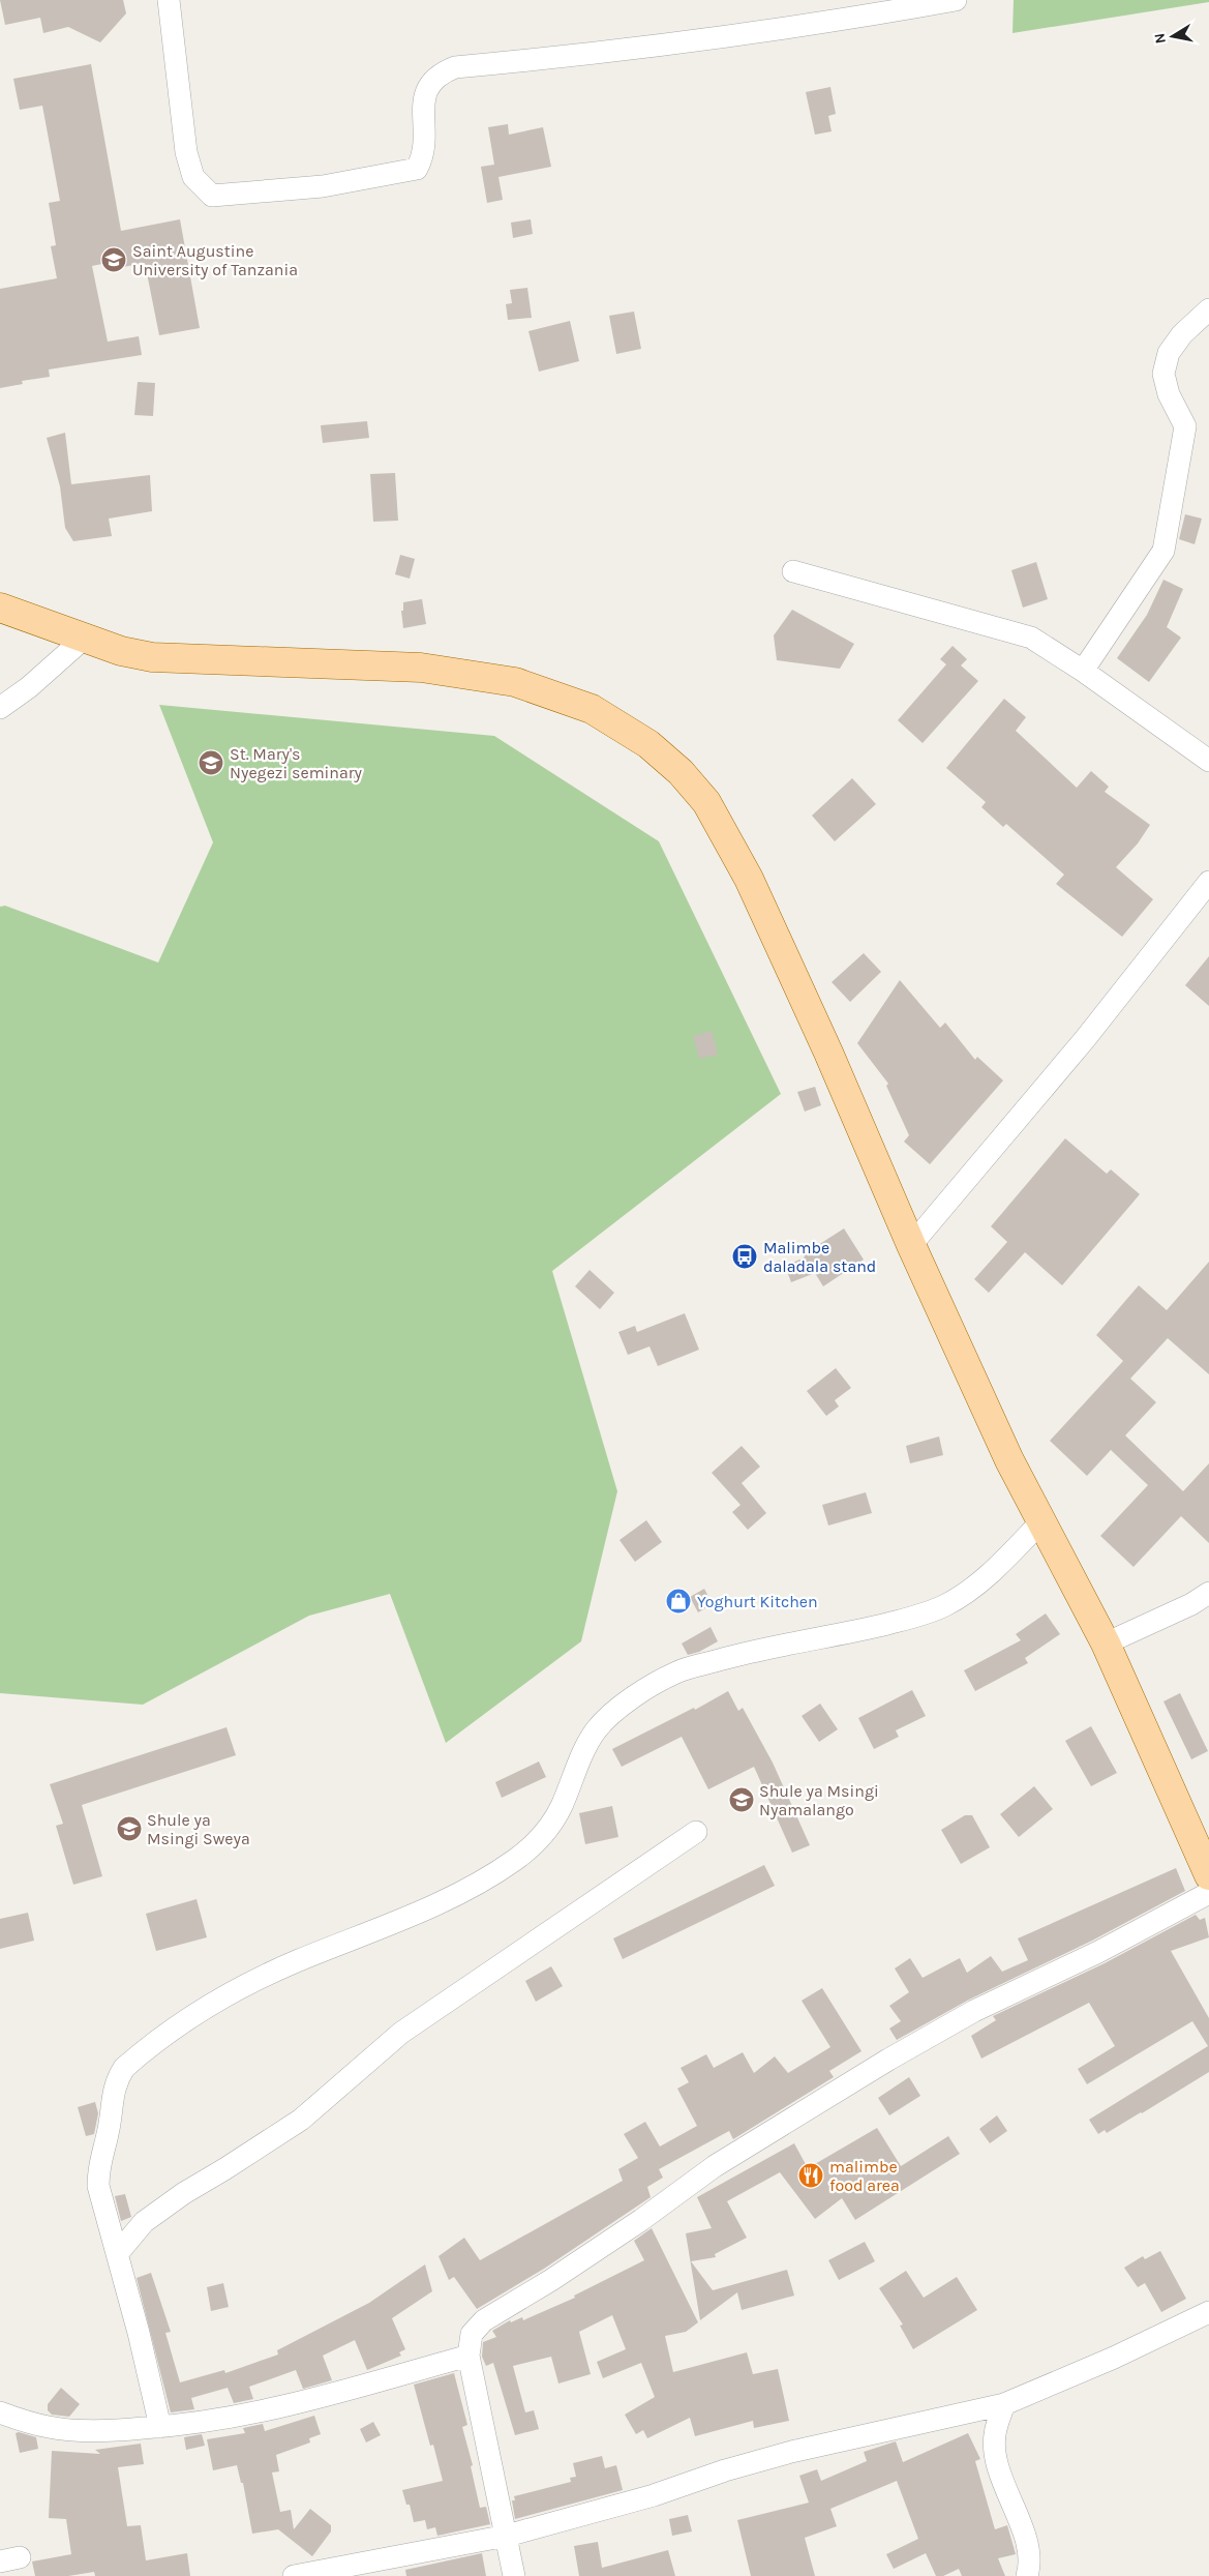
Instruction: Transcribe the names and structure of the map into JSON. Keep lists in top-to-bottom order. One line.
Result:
{"places":{"school or university":["Saint Augustine University of Tanzania","St. Mary's Nyegezi seminary","Shule ya Msingi Nyamalango","Shule ya Msingi Sweya"],"bus stop":["Malimbe daladala stand"],"shop":["Yoghurt Kitchen"],"restaurant":["malimbe food area"]},"north":"left"}
